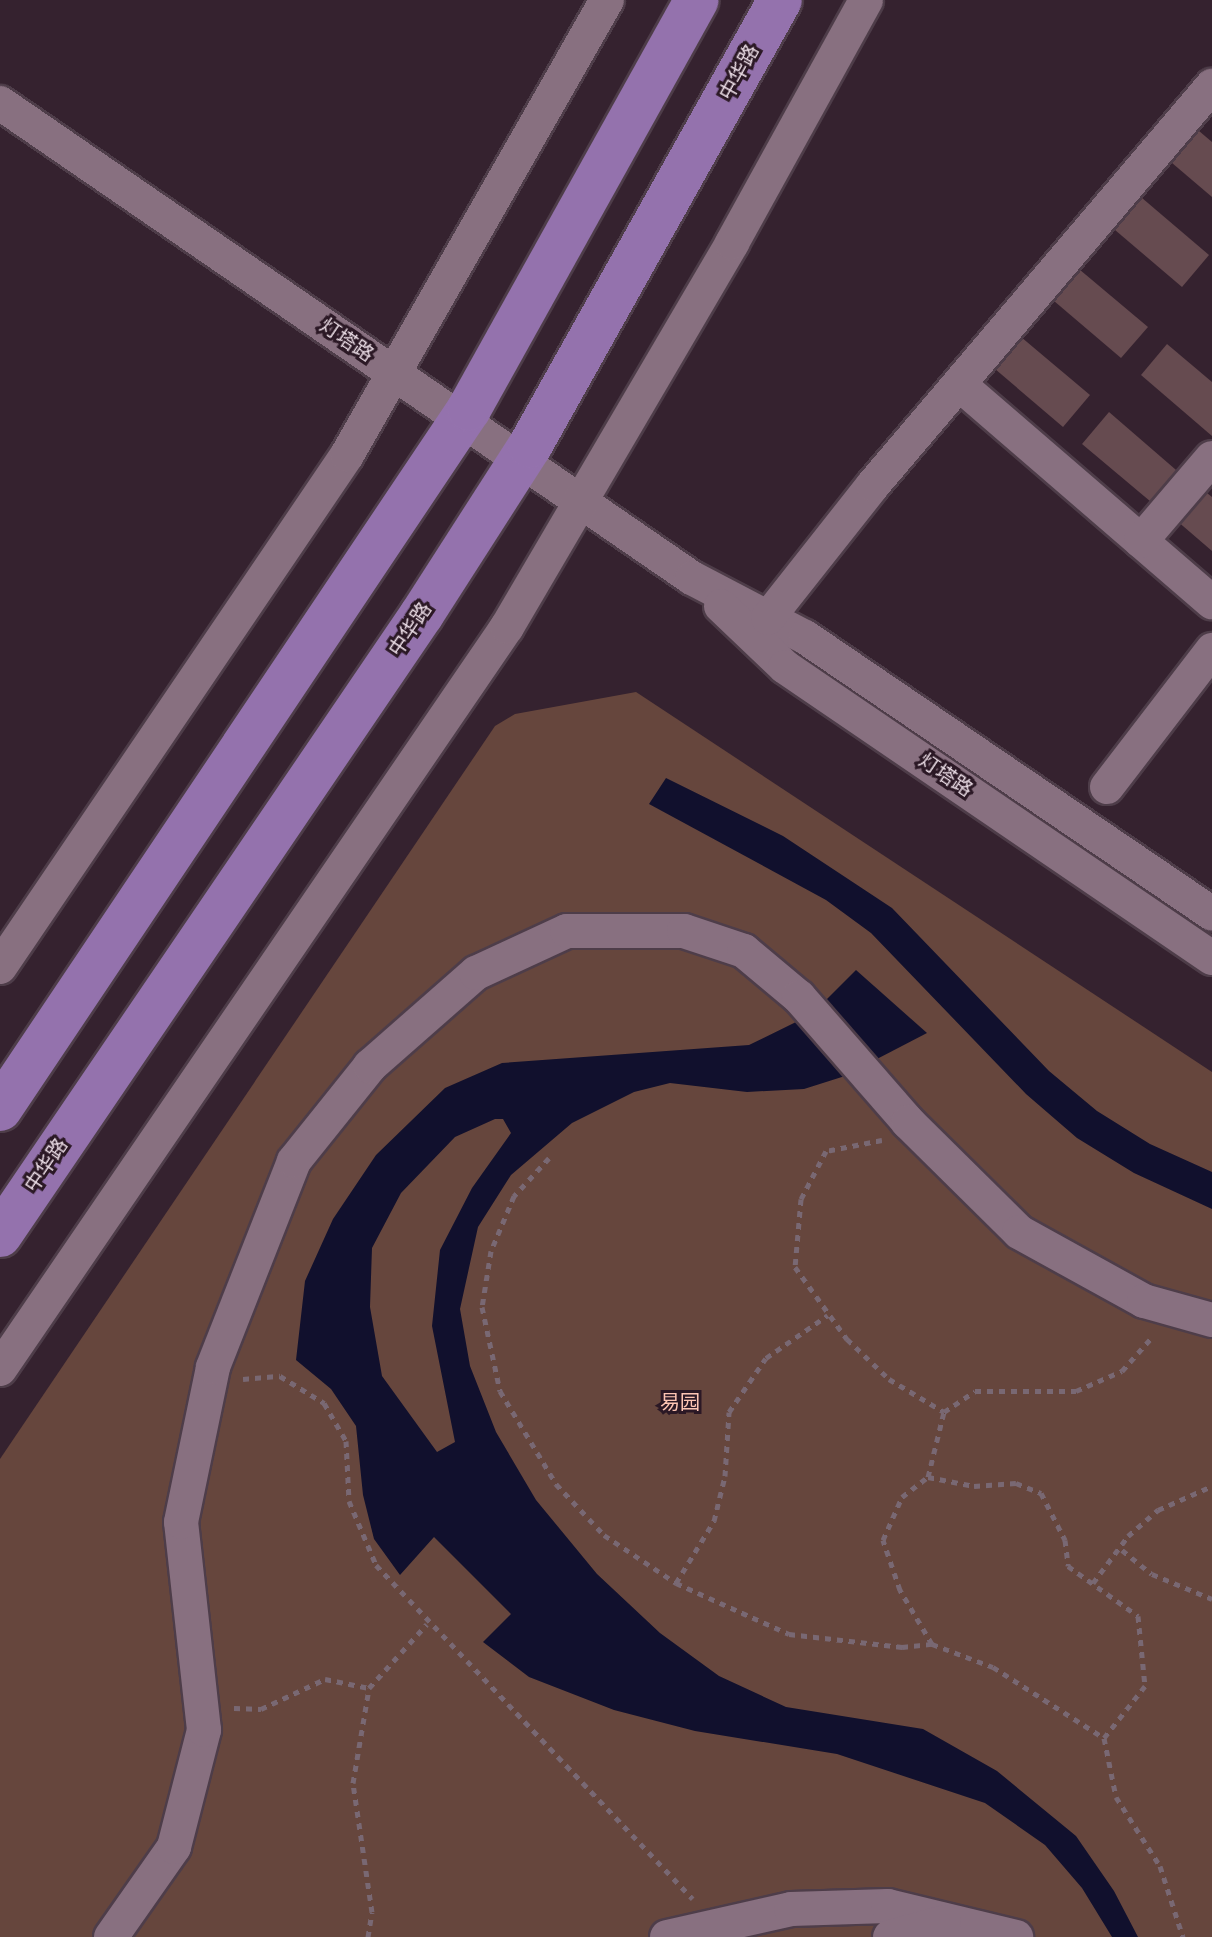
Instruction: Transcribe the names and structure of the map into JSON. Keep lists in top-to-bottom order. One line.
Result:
{"streets":{"highway":["中华路"],"street":["灯塔路"]},"crossings":[["中华路","灯塔路"]],"parks":["易园"]}
